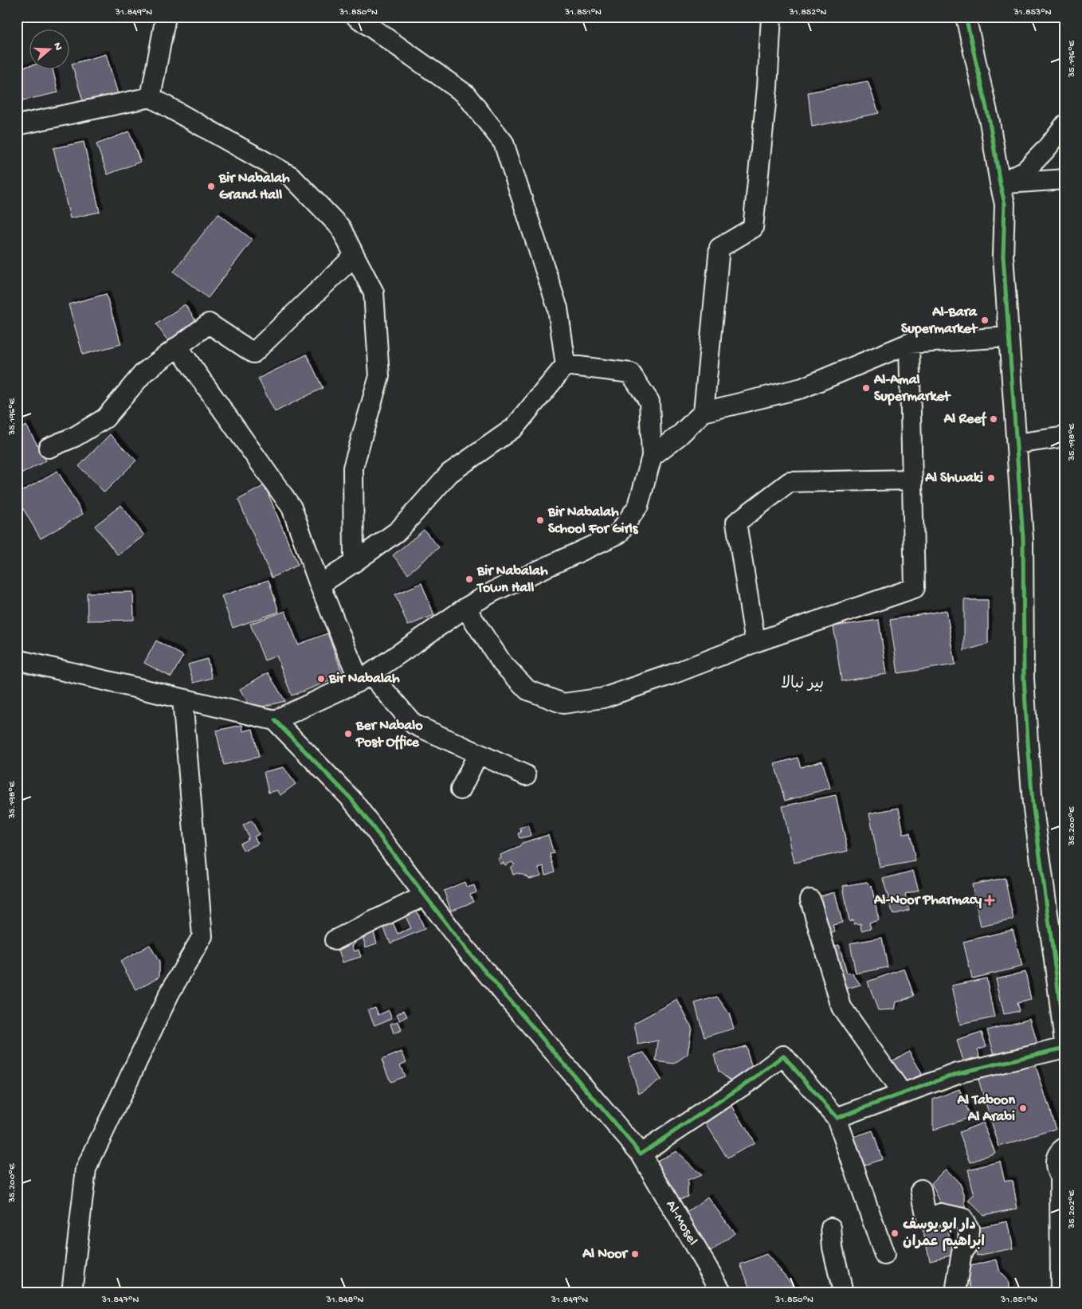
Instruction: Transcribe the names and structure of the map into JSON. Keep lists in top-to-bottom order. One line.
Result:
{"streets":{"street":["Al-Mosel"]},"districts":["بير نبالا"],"places":{"other":["Bir Nabalah Grand Hall","Al-Bara Supermarket","Al-Amal Supermarket","Al Reef","Al Shwaki","Bir Nabalah School For Girls","Bir Nabalah Town Hall","Bir Nabalah","Ber Nabalo Post Office","Al Taboon Al Arabi","دار ابو يوسف ابراهيم عمران","Al Noor"],"health":["Al-Noor Pharmacy"]},"north":"right","coordinates":["31.849°N","31.850°N","31.851°N","31.852°N","31.853°N","35.196°E","35.198°E","35.200°E","35.202°E","31.847°N","31.848°N"]}
